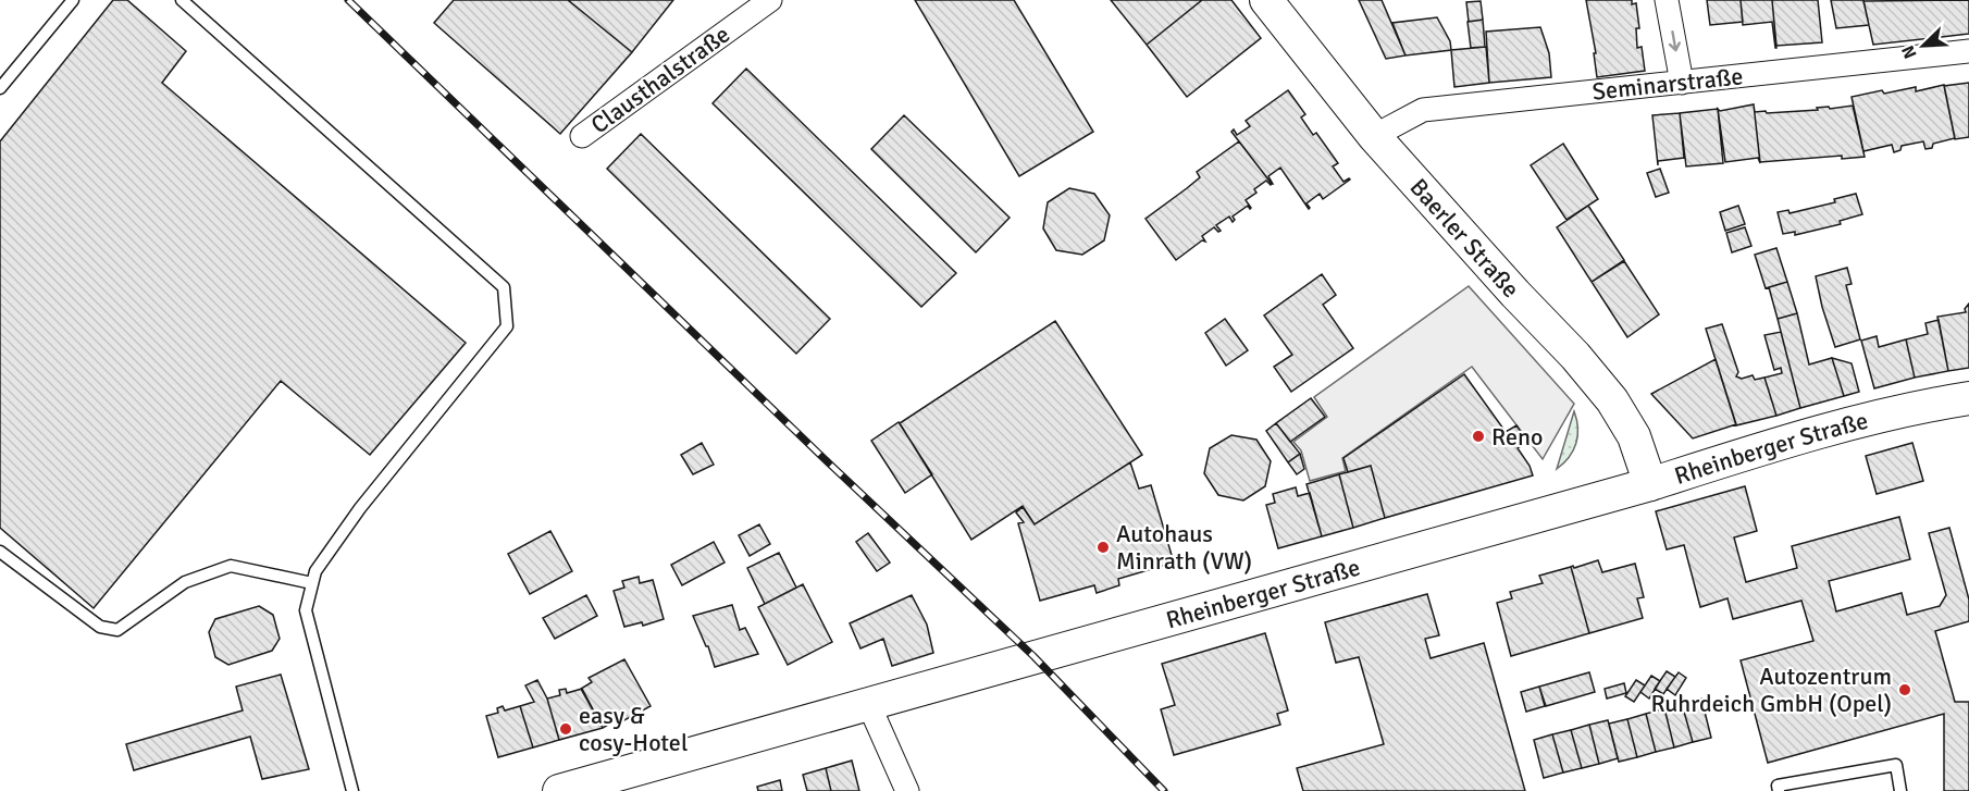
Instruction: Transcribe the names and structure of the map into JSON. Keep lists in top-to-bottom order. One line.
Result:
{"streets":{"main road":["Baerler Straße","Rheinberger Straße"],"street":["Clausthalstraße","Seminarstraße"]},"crossings":[["Seminarstraße","Baerler Straße"],["Baerler Straße","Rheinberger Straße"]],"places":["Reno","Autohaus Minrath (VW)","Autozentrum Ruhrdeich GmbH (Opel)","easy & cosy-Hotel"],"north":"bottom left"}
